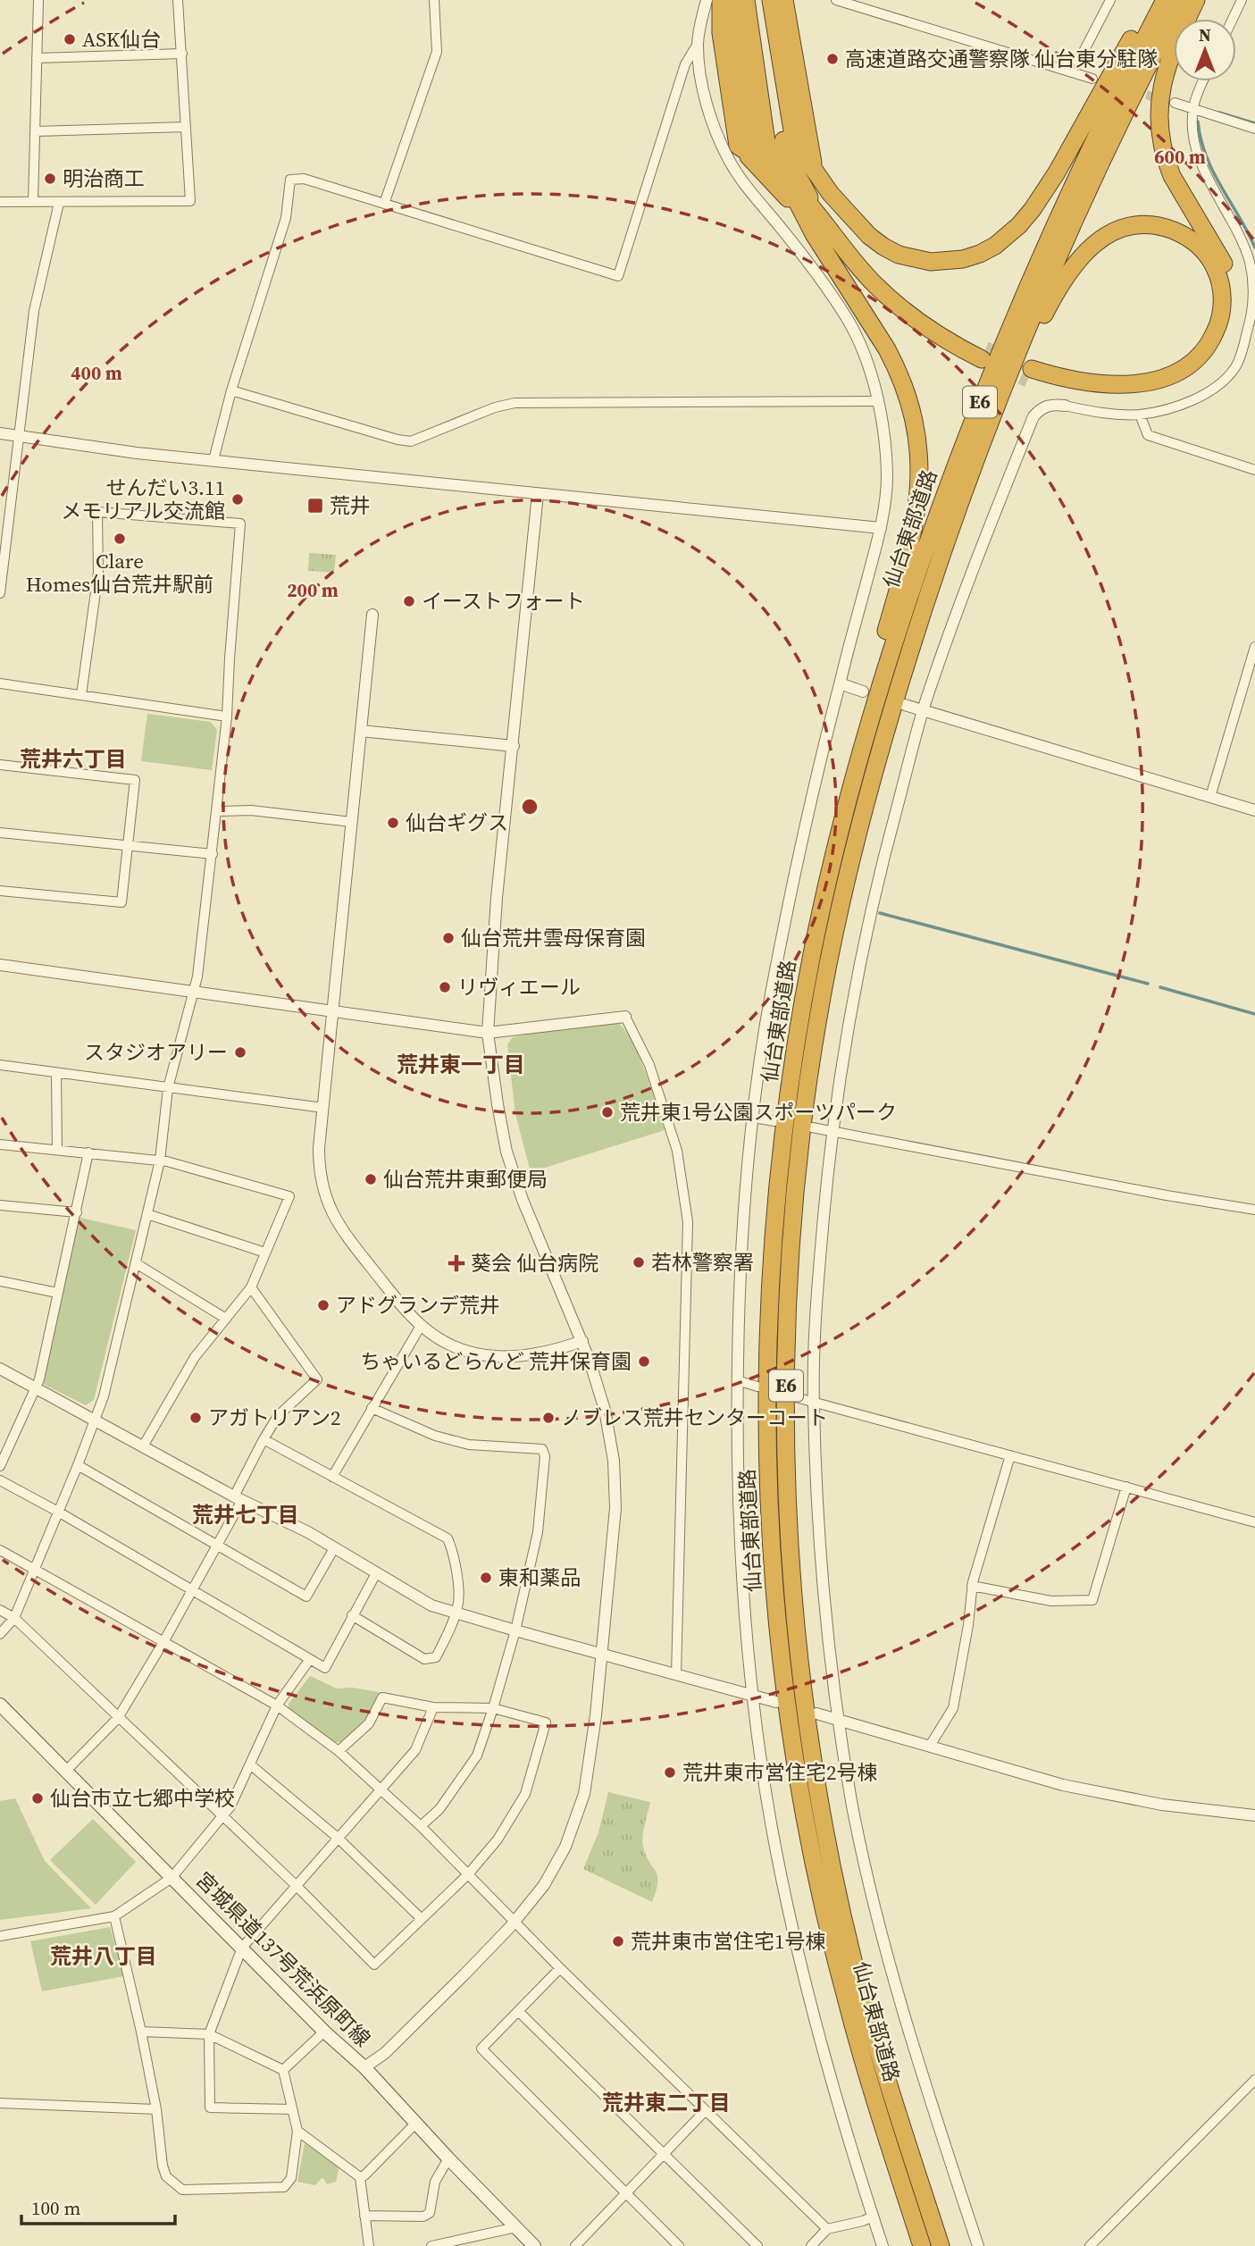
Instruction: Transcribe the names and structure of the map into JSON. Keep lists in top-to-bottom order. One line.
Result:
{"streets":{"highway":["E6","仙台東部道路"],"main road":["宮城県道137号荒浜原町線"]},"districts":["荒井六丁目","荒井東一丁目","荒井七丁目","荒井八丁目","荒井東二丁目"],"places":{"other":["ASK仙台","高速道路交通警察隊 仙台東分駐隊","明治商工","せんだい3.11 メモリアル交流館","Clare Homes仙台荒井駅前","イーストフォート","仙台ギグス","仙台荒井雲母保育園","リヴィエール","スタジオアリー","荒井東1号公園スポーツパーク","仙台荒井東郵便局","若林警察署","アドグランデ荒井","ちゃいるどらんど 荒井保育園","アガトリアン2","ノブレス荒井センターコート","東和薬品","荒井東市営住宅2号棟","仙台市立七郷中学校","荒井東市営住宅1号棟"],"transit":["荒井"],"health":["葵会 仙台病院"]},"scale_bar":"100 m","north":"top","rings":["600 m","400 m","200 m"]}
